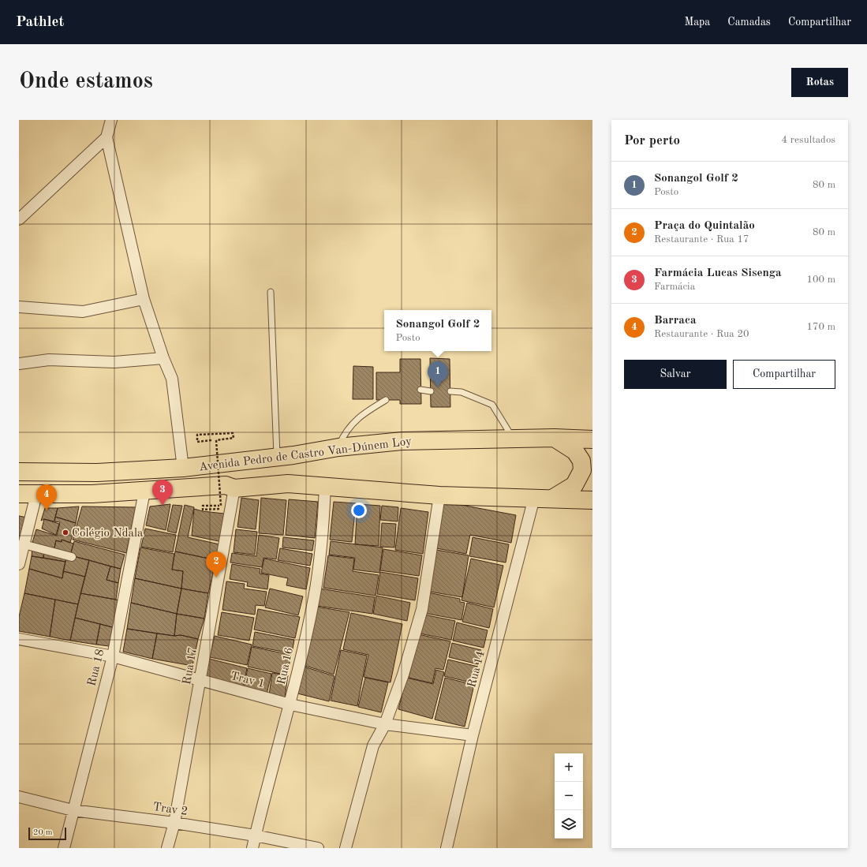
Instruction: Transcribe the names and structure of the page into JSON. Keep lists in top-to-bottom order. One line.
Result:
{"streets":{"highway":["Avenida Pedro de Castro Van-Dúnem Loy"],"street":["Rua 17","Rua 16","Rua 18","Rua 14","Trav 1","Trav 2"]},"crossings":[["Avenida Pedro de Castro Van-Dúnem Loy","Rua 17"],["Avenida Pedro de Castro Van-Dúnem Loy","Rua 16"],["Avenida Pedro de Castro Van-Dúnem Loy","Rua 18"],["Avenida Pedro de Castro Van-Dúnem Loy","Rua 14"],["Rua 17","Trav 1"],["Rua 17","Trav 2"],["Rua 16","Trav 1"],["Rua 16","Trav 2"],["Rua 18","Trav 1"],["Rua 18","Trav 2"],["Rua 14","Trav 1"]],"places":["Colégio Ndala"],"scale_bar":"20 m","page":{"header":"Pathlet","nav":["Mapa","Camadas","Compartilhar"],"buttons":["Rotas",["Salvar","Compartilhar"]],"title":"Onde estamos","heading":["Por perto","4 resultados"],"list":[{"mark":"1","name":"Sonangol Golf 2","note":"Posto","value":"80 m"},{"mark":"2","name":"Praça do Quintalão","note":"Restaurante · Rua 17","value":"80 m"},{"mark":"3","name":"Farmácia Lucas Sisenga","note":"Farmácia","value":"100 m"},{"mark":"4","name":"Barraca","note":"Restaurante · Rua 20","value":"170 m"}],"popup":["Sonangol Golf 2","Posto"],"pins":["1","3","4","2"],"map_buttons":["+","−"],"scale":"20 m"}}
